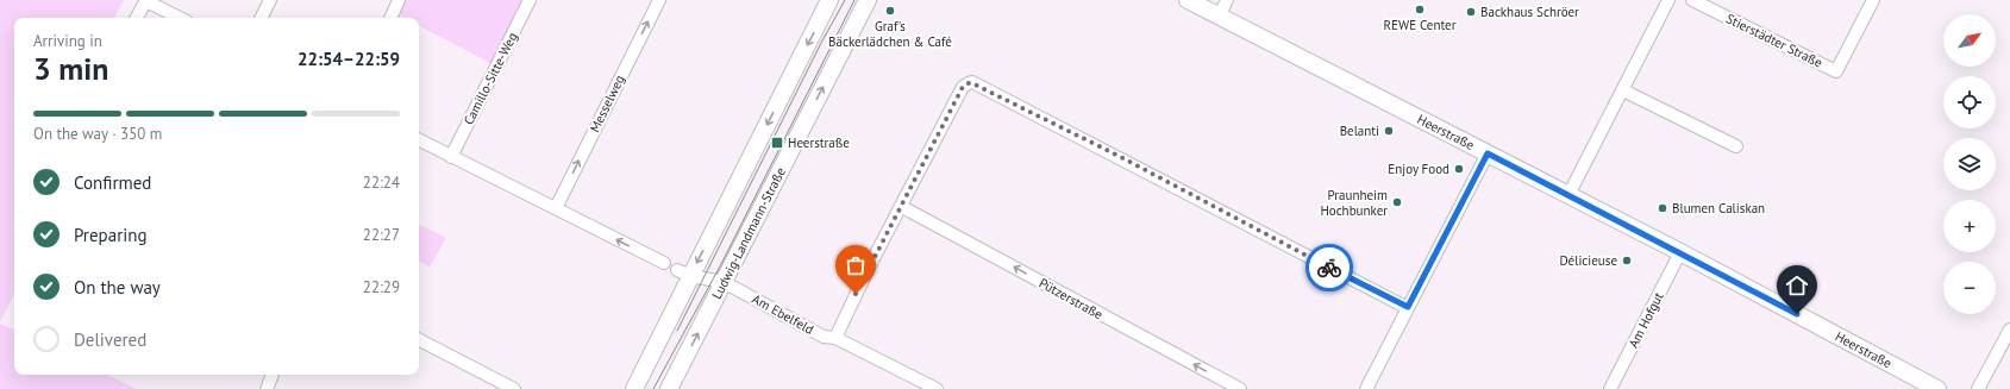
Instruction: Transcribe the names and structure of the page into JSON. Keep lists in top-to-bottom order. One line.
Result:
{"streets":{"main road":["Heerstraße","Ludwig-Landmann-Straße"],"street":["Stierstädter Straße","Camillo-Sitte-Weg","Messelweg","Pützerstraße","Am Ebelfeld","Am Hofgut"]},"crossings":[["Heerstraße","Am Hofgut"],["Ludwig-Landmann-Straße","Am Ebelfeld"]],"one_way":["Messelweg","Pützerstraße"],"places":{"other":["REWE Center","Graf's Bäckerlädchen & Café","Backhaus Schröer","Belanti","Enjoy Food","Praunheim Hochbunker","Blumen Caliskan","Délicieuse"],"transit":["Heerstraße"]},"north":"top right","page":{"map_buttons":["+","−"],"heading":["3 min","Arriving in","22:54–22:59"],"bar":"On the way · 350 m","list":[["Confirmed","22:24"],["Preparing","22:27"],["On the way","22:29"],"Delivered"]}}
